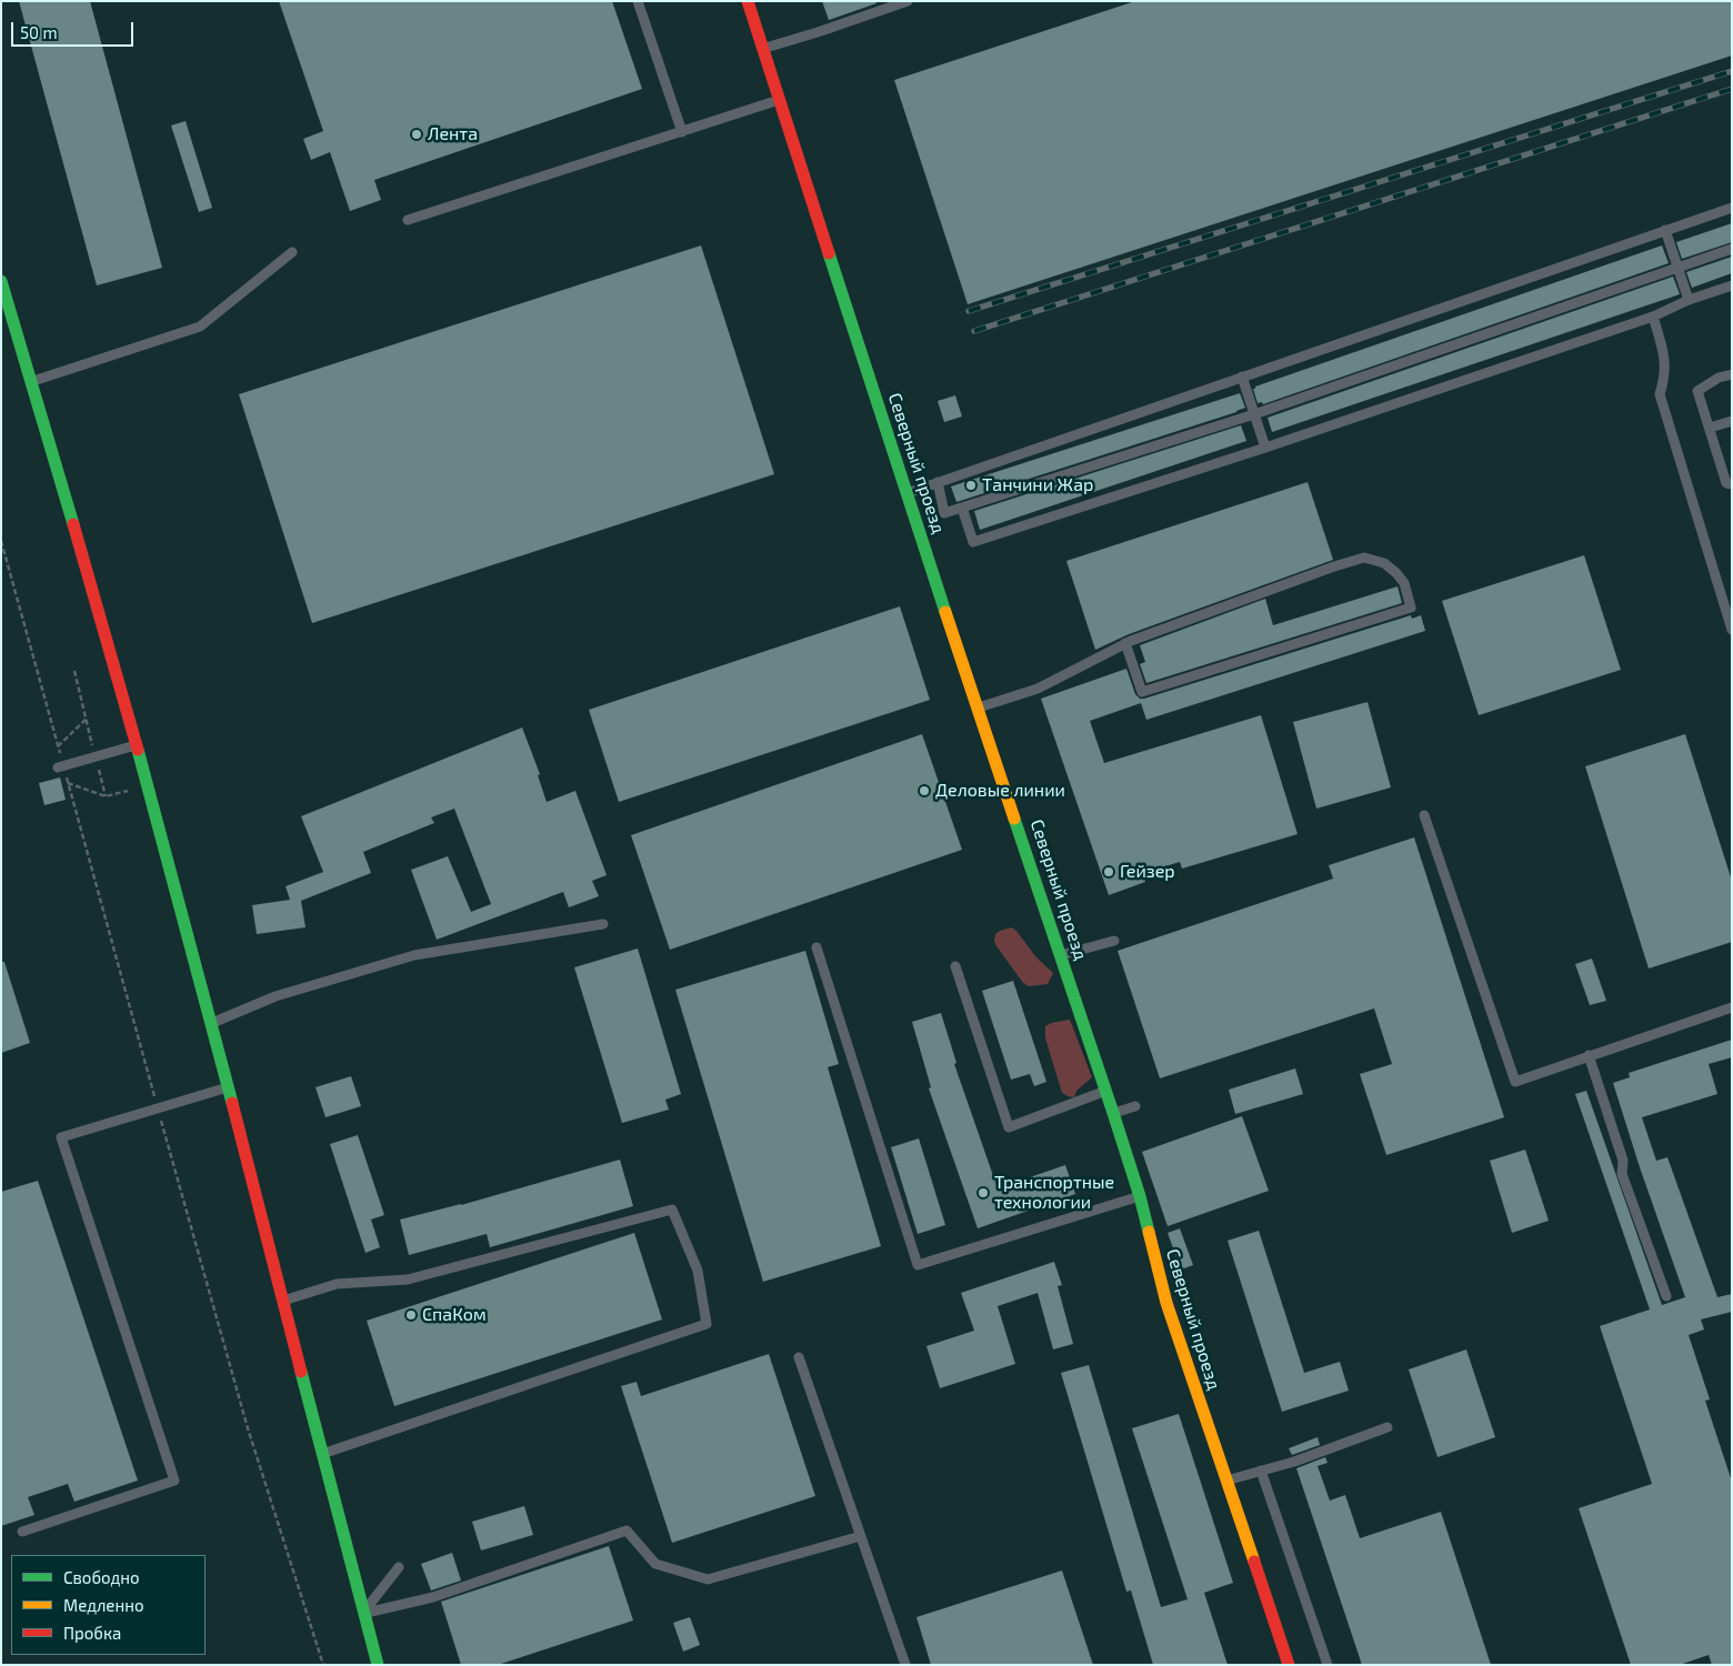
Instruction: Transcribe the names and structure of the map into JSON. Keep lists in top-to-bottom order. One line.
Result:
{"streets":{"street":["Северный проезд"]},"places":["Лента","Танчини Жар","Деловые линии","Гейзер","Транспортные технологии","СпаКом"],"legend":["Свободно","Медленно","Пробка"],"scale_bar":"50 m"}
